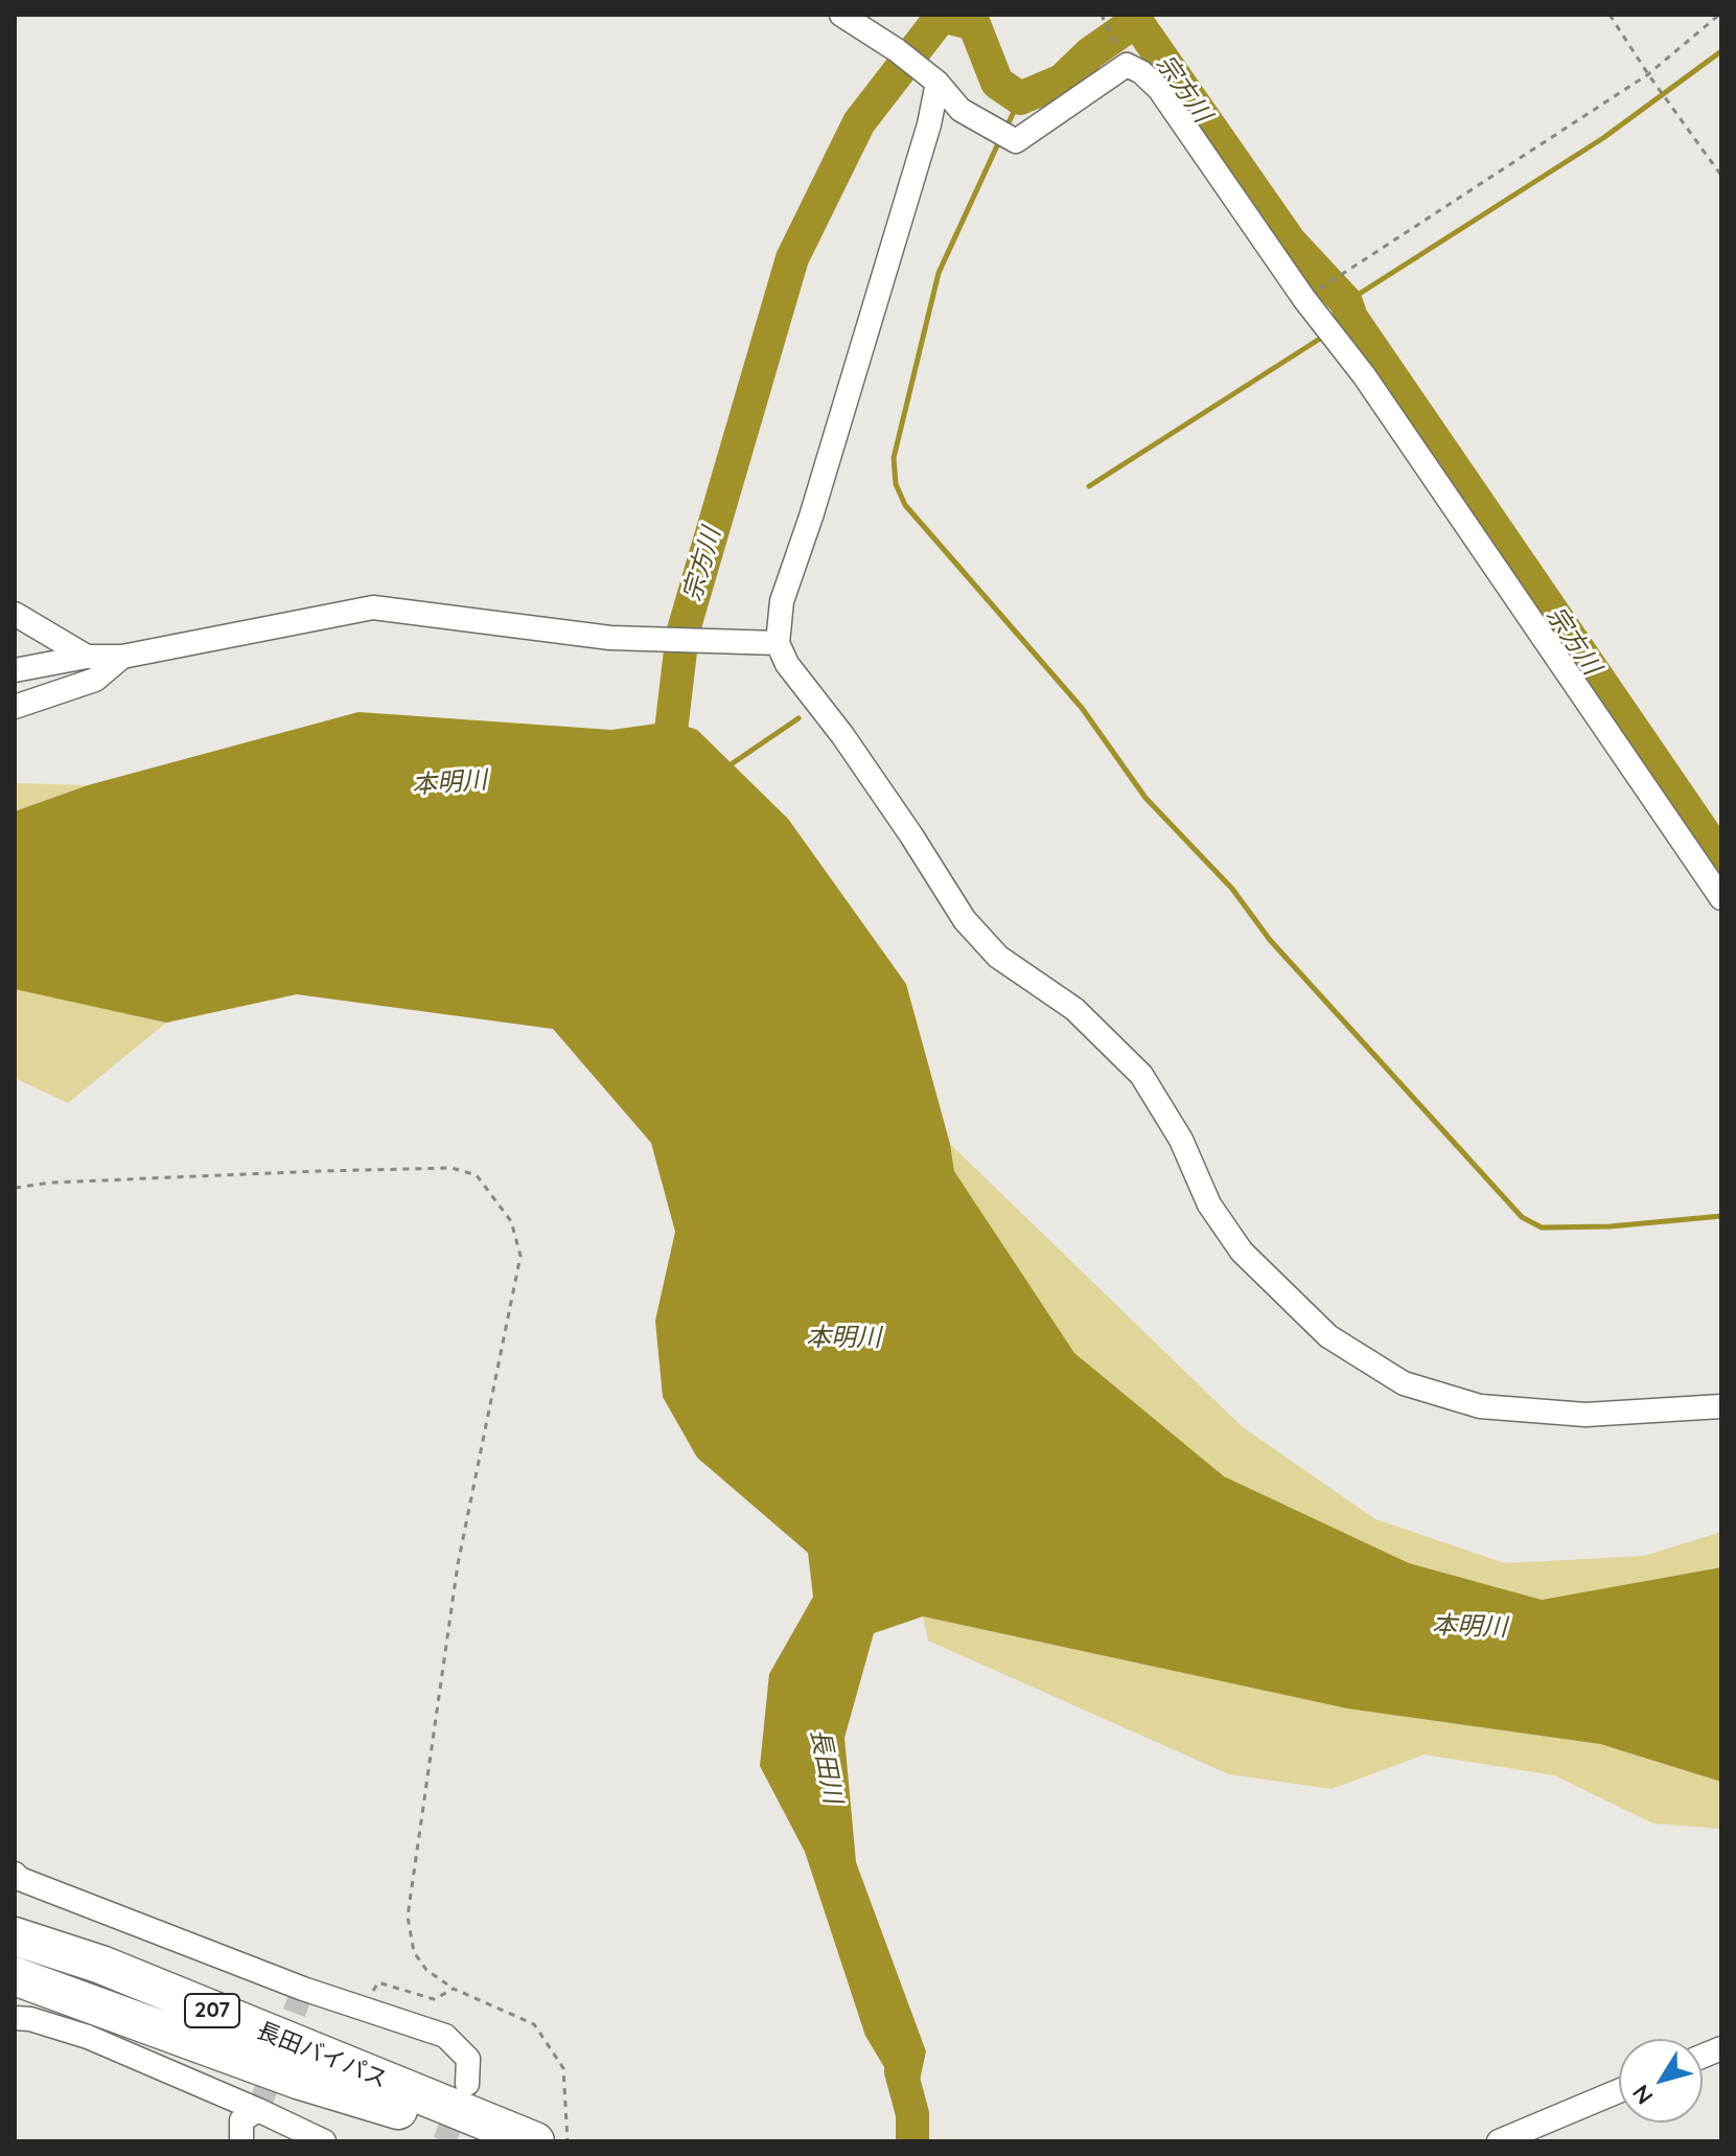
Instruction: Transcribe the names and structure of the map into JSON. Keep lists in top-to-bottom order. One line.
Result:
{"streets":{"highway":["207","長田バイパス"]},"water":["宗方川","本明川","長田川"],"north":"bottom left"}
